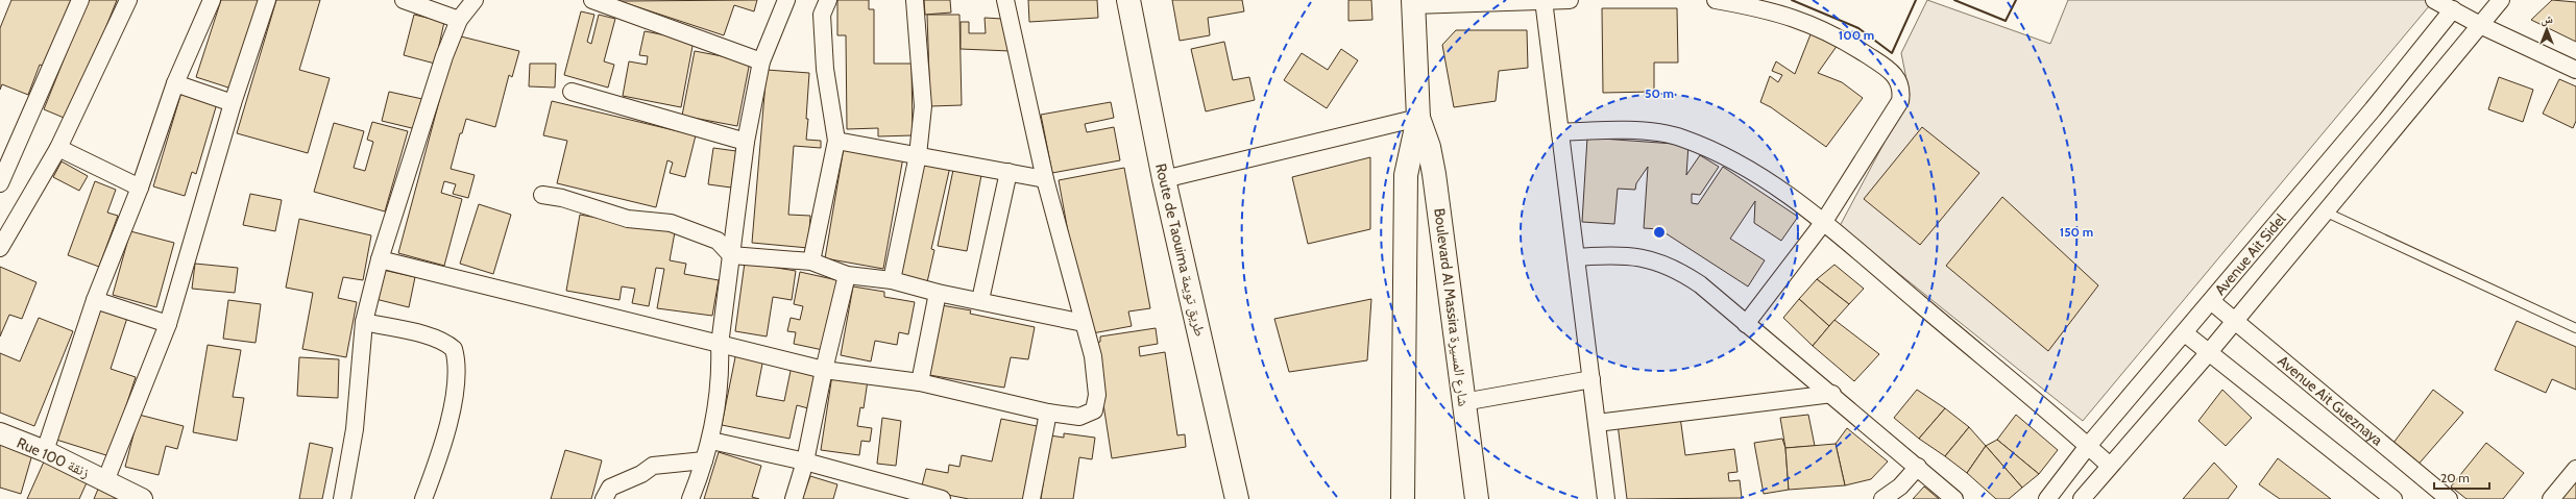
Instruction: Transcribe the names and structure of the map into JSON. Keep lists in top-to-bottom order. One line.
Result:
{"streets":{"main road":["Route de Taouima طريق تويمة","Boulevard Al Massira شارع المسيرة"],"street":["Avenue Ait Sidel","Avenue Ait Gueznaya","Rue 100 زنقة"]},"crossings":[["Avenue Ait Sidel","Avenue Ait Gueznaya"]],"scale_bar":"20 m","north":"top","rings":["100 m","50 m","150 m"]}
